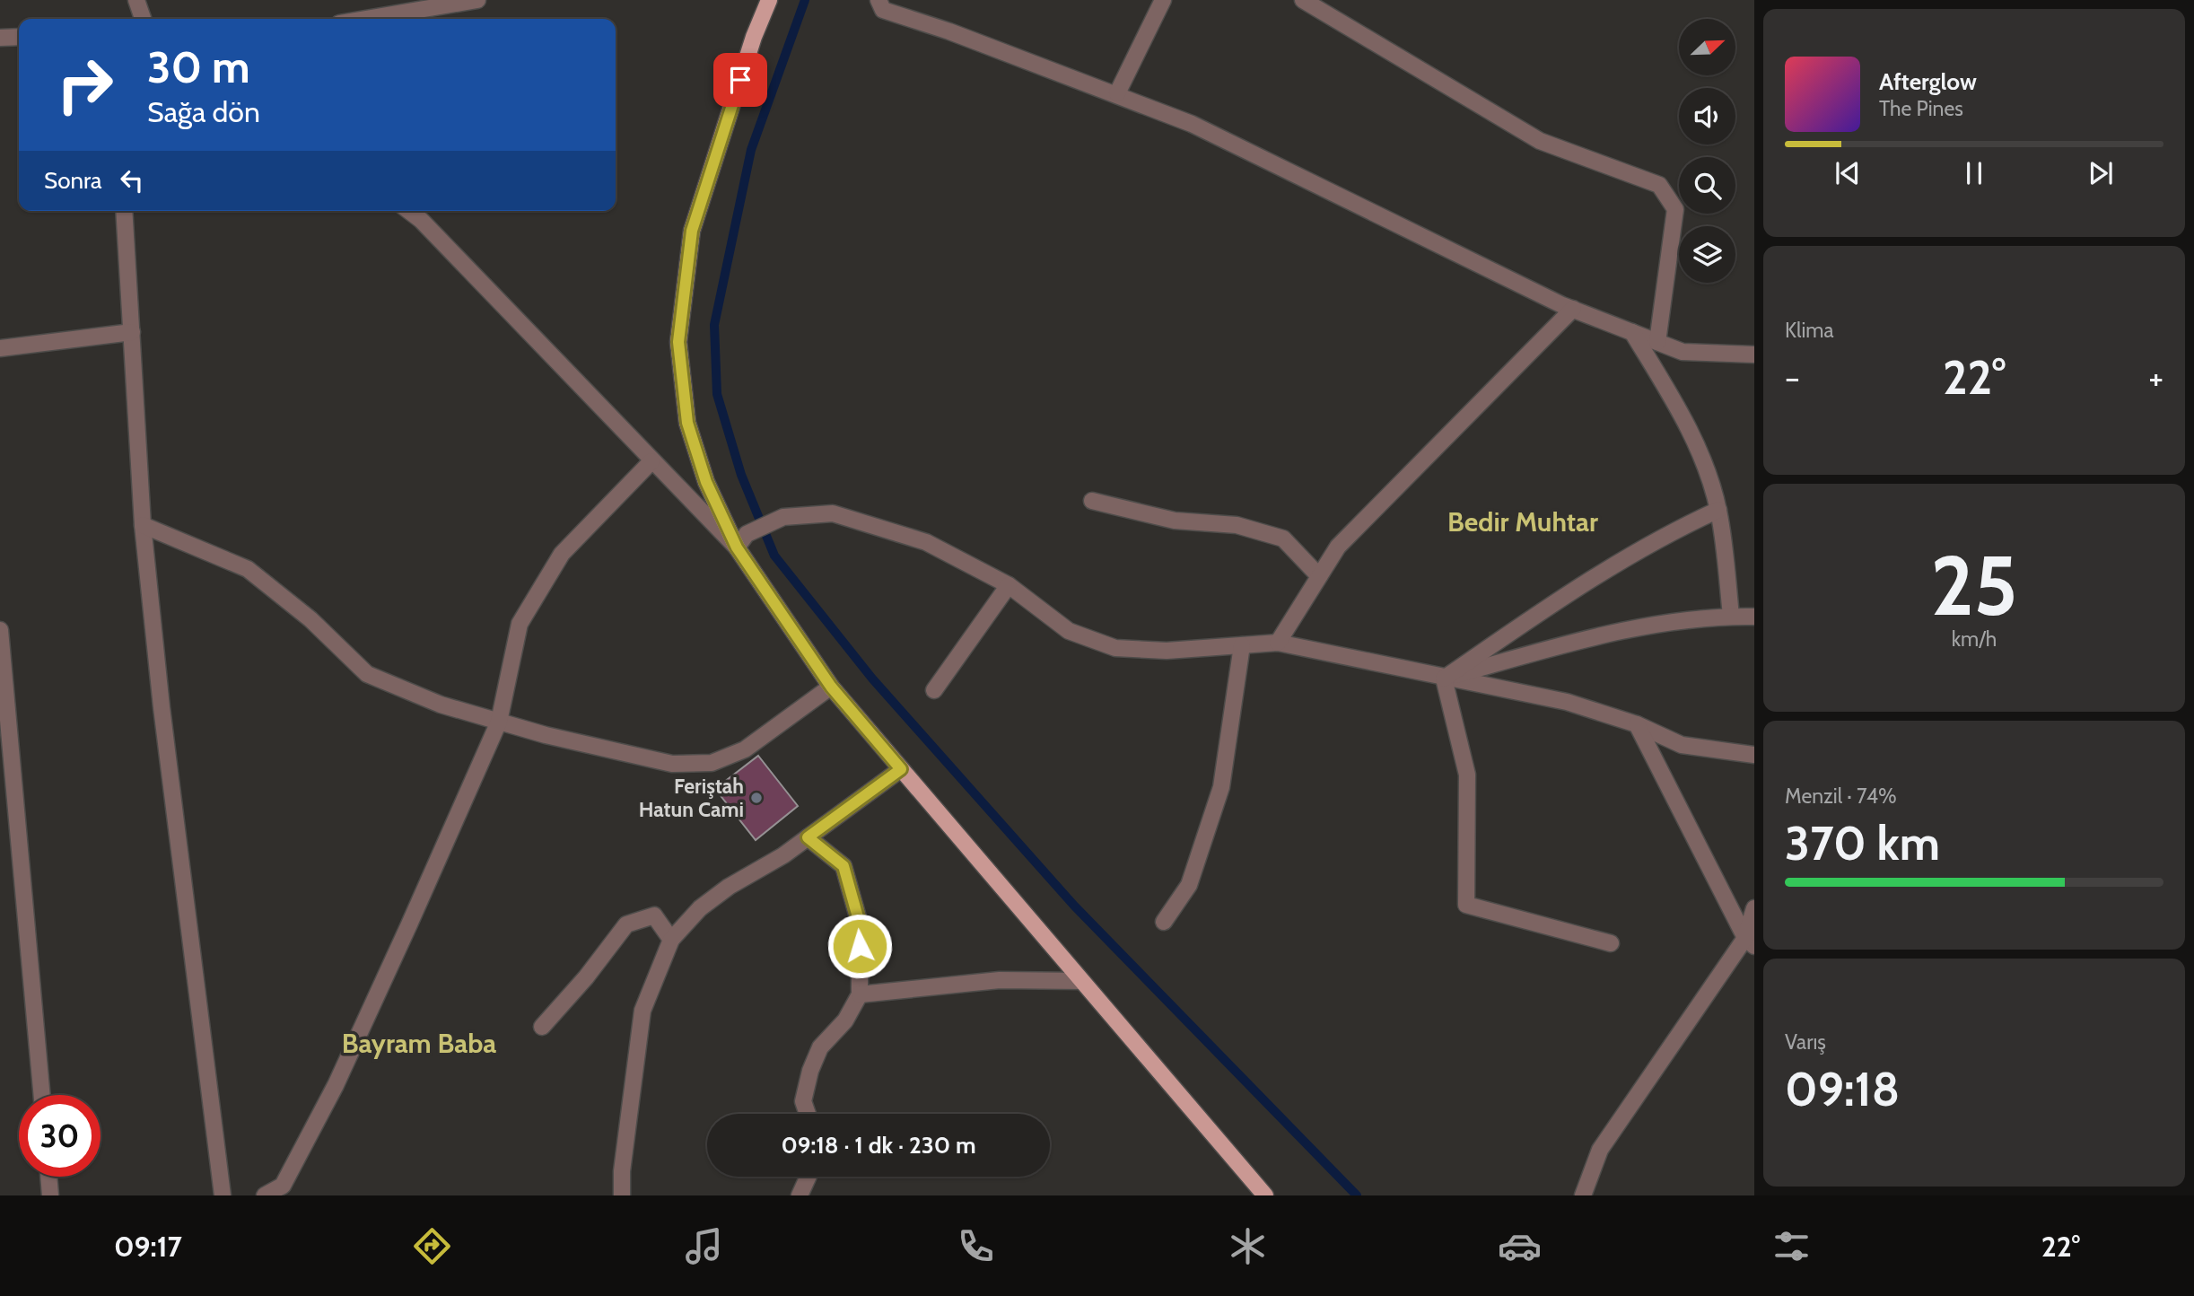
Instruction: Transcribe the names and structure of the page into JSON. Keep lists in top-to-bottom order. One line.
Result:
{"districts":["Bedir Muhtar","Bayram Baba"],"places":["Feriştah Hatun Cami"],"north":"top right","page":{"turn":["30 m","Sağa dön"],"song":["Afterglow","The Pines"],"then":"Sonra","tile":["Klima",["25","km/h"],["Menzil · 74%","370 km"],["Varış","09:18"]],"heat":["−","22°","+"],"limit":"30","trip":"09:18 · 1 dk · 230 m","tabs":["09:17","22°"]}}
